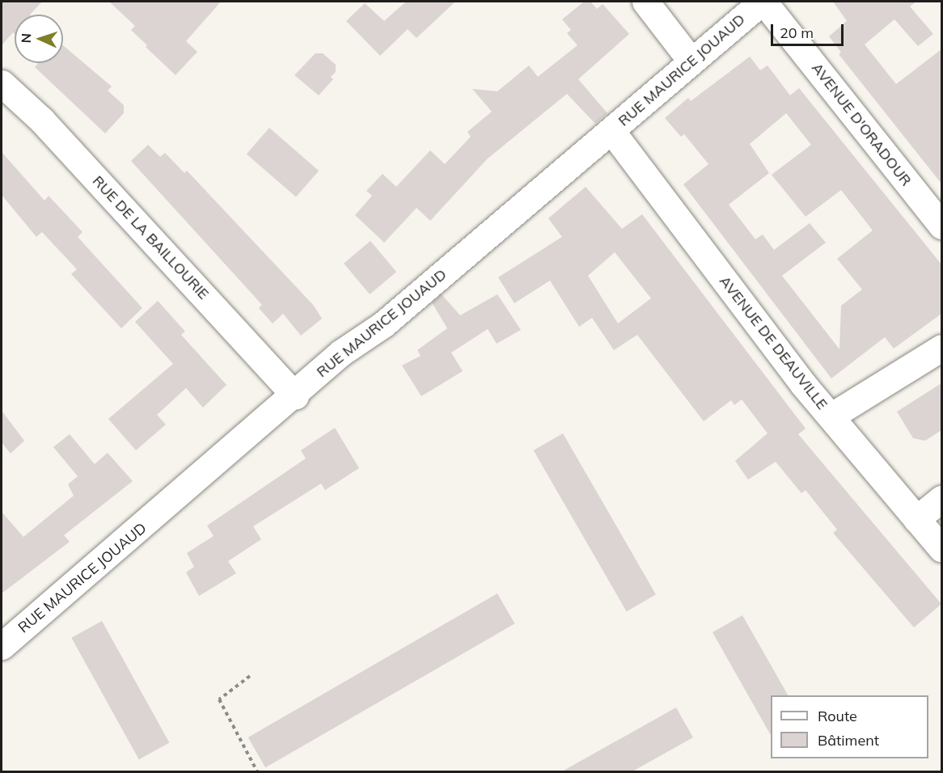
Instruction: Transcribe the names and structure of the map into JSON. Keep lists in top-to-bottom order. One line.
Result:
{"streets":{"street":["RUE MAURICE JOUAUD","AVENUE D'ORADOUR","RUE DE LA BAILLOURIE","AVENUE DE DEAUVILLE"]},"crossings":[["RUE MAURICE JOUAUD","AVENUE D'ORADOUR"],["RUE MAURICE JOUAUD","RUE DE LA BAILLOURIE"],["RUE MAURICE JOUAUD","AVENUE DE DEAUVILLE"]],"legend":["Route","Bâtiment"],"scale_bar":"20 m","north":"left"}
